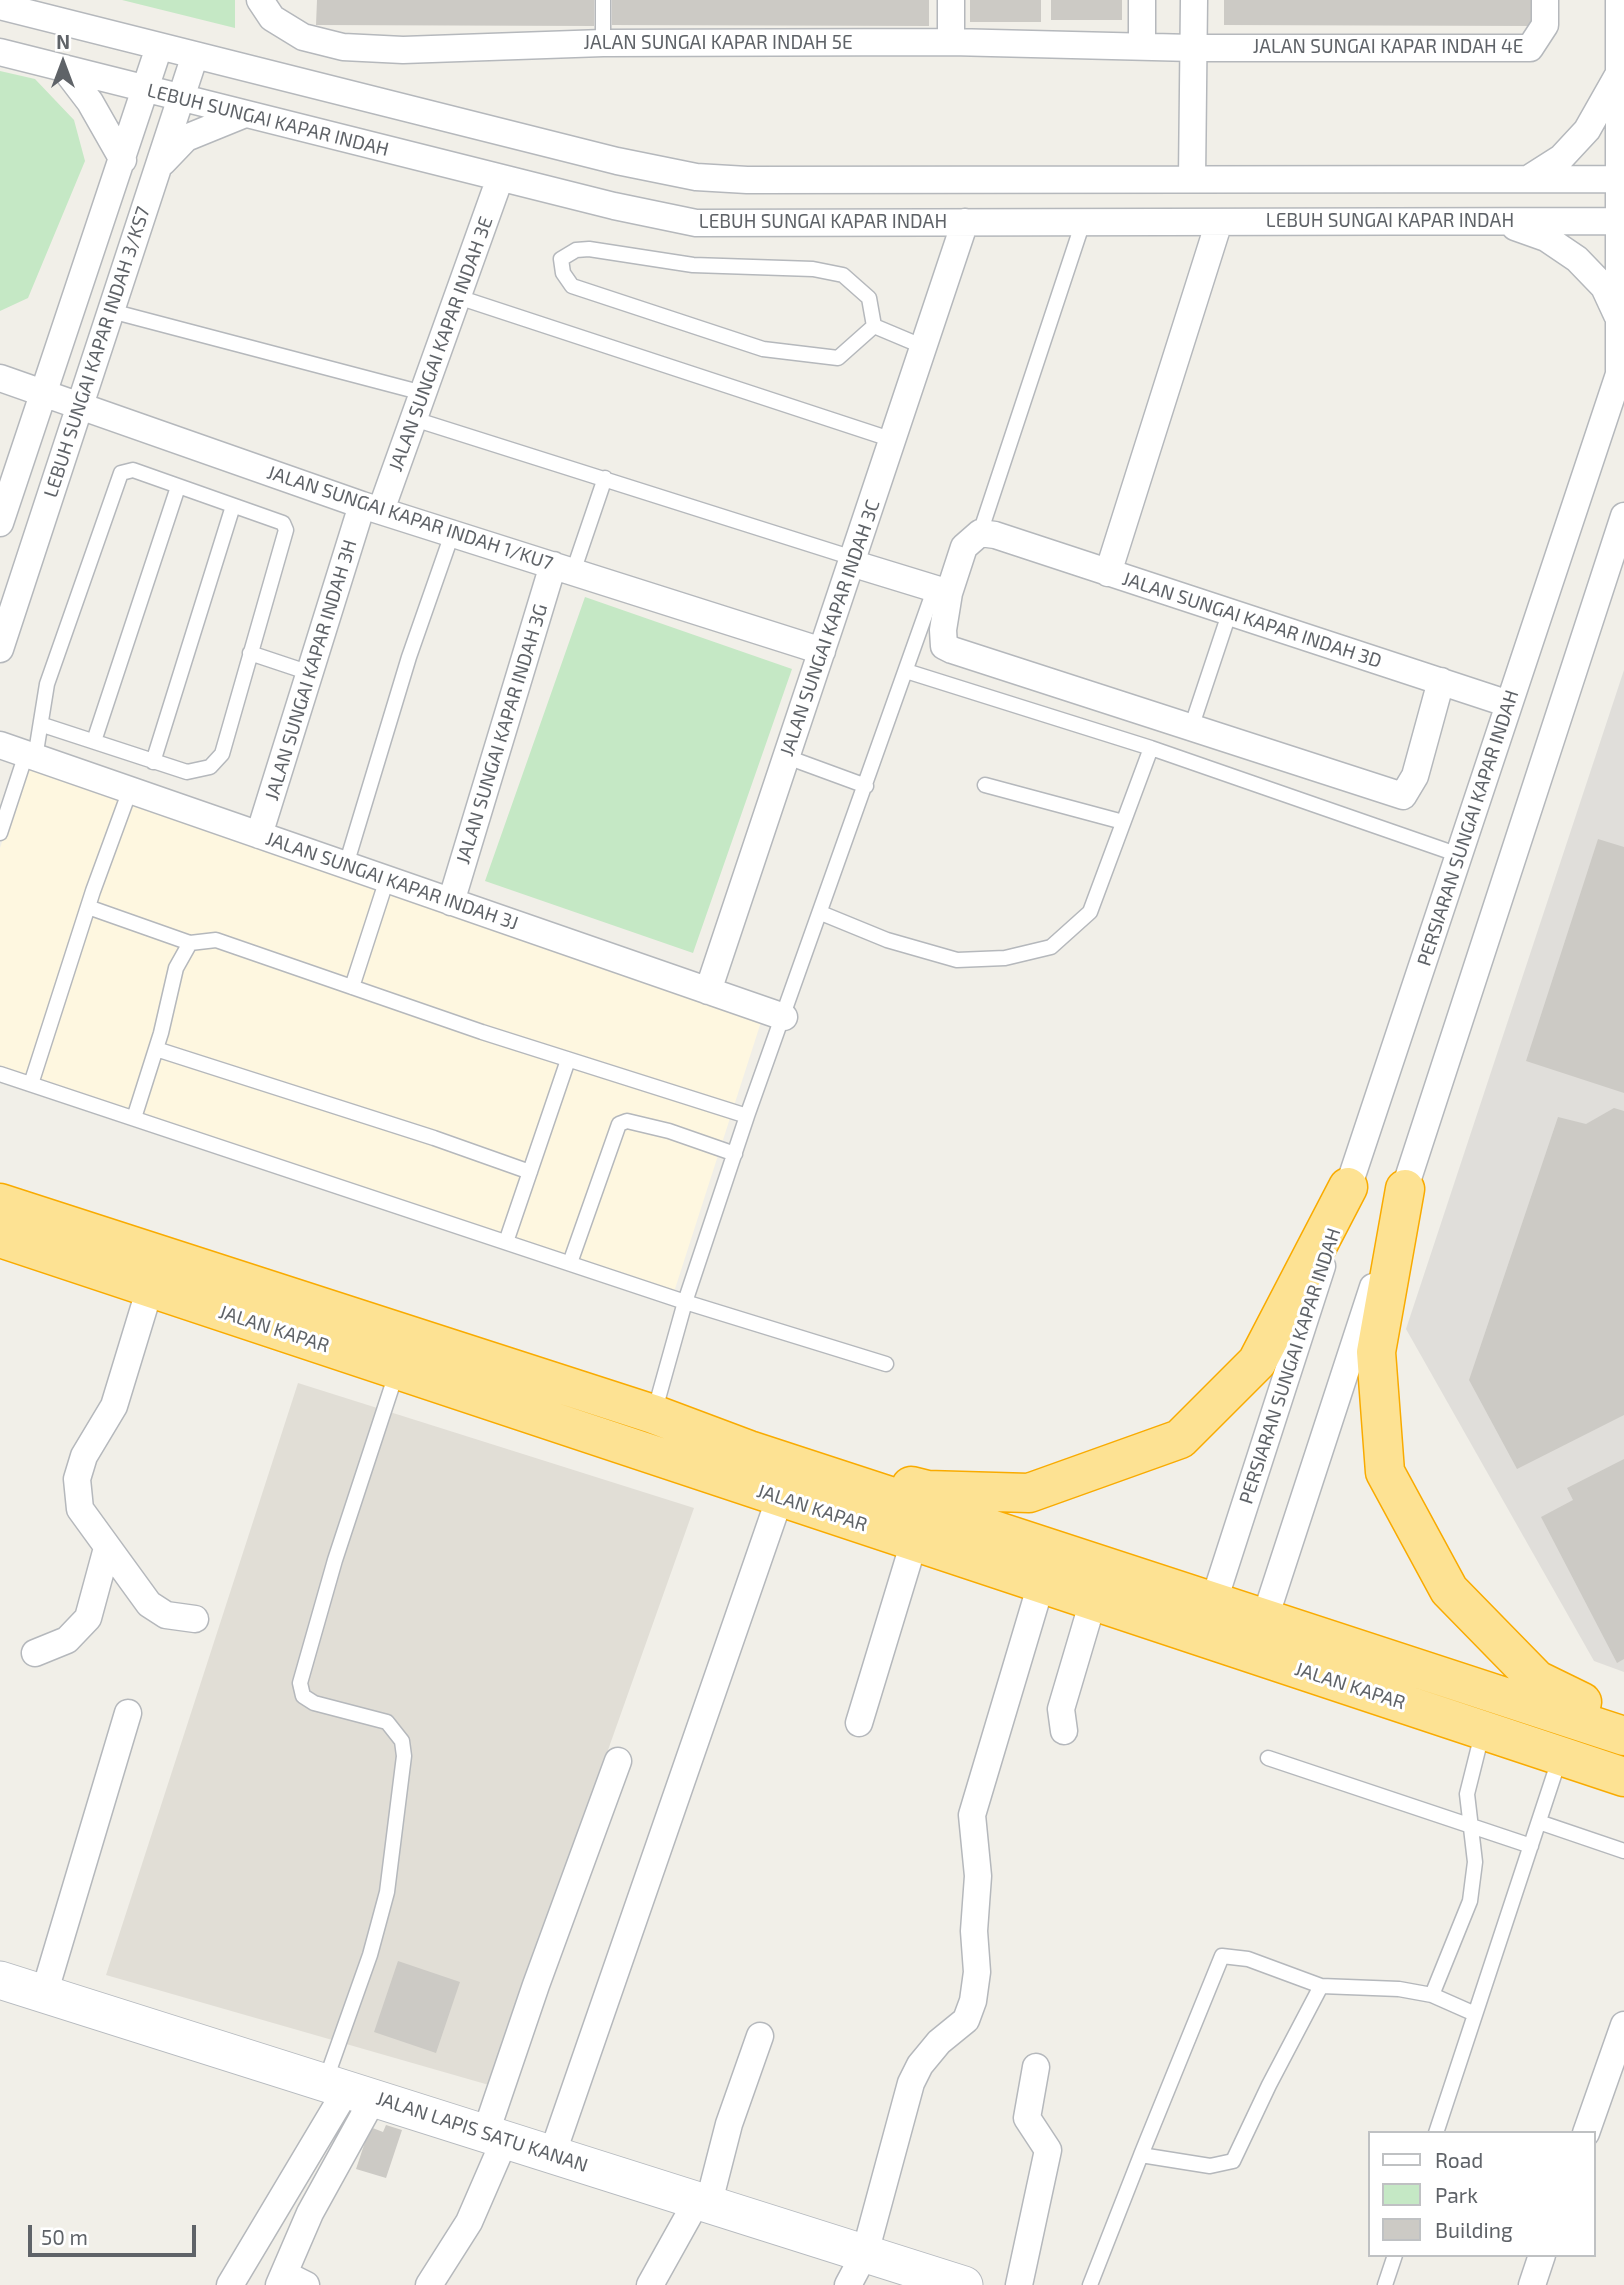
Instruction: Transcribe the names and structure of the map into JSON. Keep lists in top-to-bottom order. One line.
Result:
{"streets":{"highway":["JALAN KAPAR"],"street":["JALAN SUNGAI KAPAR INDAH 5E","JALAN SUNGAI KAPAR INDAH 4E","LEBUH SUNGAI KAPAR INDAH","JALAN SUNGAI KAPAR INDAH 3E","LEBUH SUNGAI KAPAR INDAH 3/KS7","JALAN SUNGAI KAPAR INDAH 1/KU7","JALAN SUNGAI KAPAR INDAH 3D","JALAN SUNGAI KAPAR INDAH 3C","JALAN SUNGAI KAPAR INDAH 3H","JALAN SUNGAI KAPAR INDAH 3G","PERSIARAN SUNGAI KAPAR INDAH","JALAN SUNGAI KAPAR INDAH 3J","JALAN LAPIS SATU KANAN"]},"crossings":[["JALAN SUNGAI KAPAR INDAH 5E","JALAN SUNGAI KAPAR INDAH 4E"],["LEBUH SUNGAI KAPAR INDAH","JALAN SUNGAI KAPAR INDAH 3E"],["LEBUH SUNGAI KAPAR INDAH","LEBUH SUNGAI KAPAR INDAH 3/KS7"],["LEBUH SUNGAI KAPAR INDAH","JALAN SUNGAI KAPAR INDAH 3C"],["LEBUH SUNGAI KAPAR INDAH","PERSIARAN SUNGAI KAPAR INDAH"],["JALAN SUNGAI KAPAR INDAH 3E","JALAN SUNGAI KAPAR INDAH 1/KU7"],["JALAN SUNGAI KAPAR INDAH 3E","JALAN SUNGAI KAPAR INDAH 3H"],["LEBUH SUNGAI KAPAR INDAH 3/KS7","JALAN SUNGAI KAPAR INDAH 1/KU7"],["JALAN SUNGAI KAPAR INDAH 1/KU7","JALAN SUNGAI KAPAR INDAH 3C"],["JALAN SUNGAI KAPAR INDAH 1/KU7","JALAN SUNGAI KAPAR INDAH 3H"],["JALAN SUNGAI KAPAR INDAH 1/KU7","JALAN SUNGAI KAPAR INDAH 3G"],["JALAN SUNGAI KAPAR INDAH 3D","PERSIARAN SUNGAI KAPAR INDAH"],["JALAN SUNGAI KAPAR INDAH 3C","JALAN SUNGAI KAPAR INDAH 3J"],["JALAN SUNGAI KAPAR INDAH 3H","JALAN SUNGAI KAPAR INDAH 3J"],["JALAN SUNGAI KAPAR INDAH 3G","JALAN SUNGAI KAPAR INDAH 3J"],["PERSIARAN SUNGAI KAPAR INDAH","JALAN KAPAR"]],"legend":["Road","Park","Building"],"scale_bar":"50 m","north":"top"}
